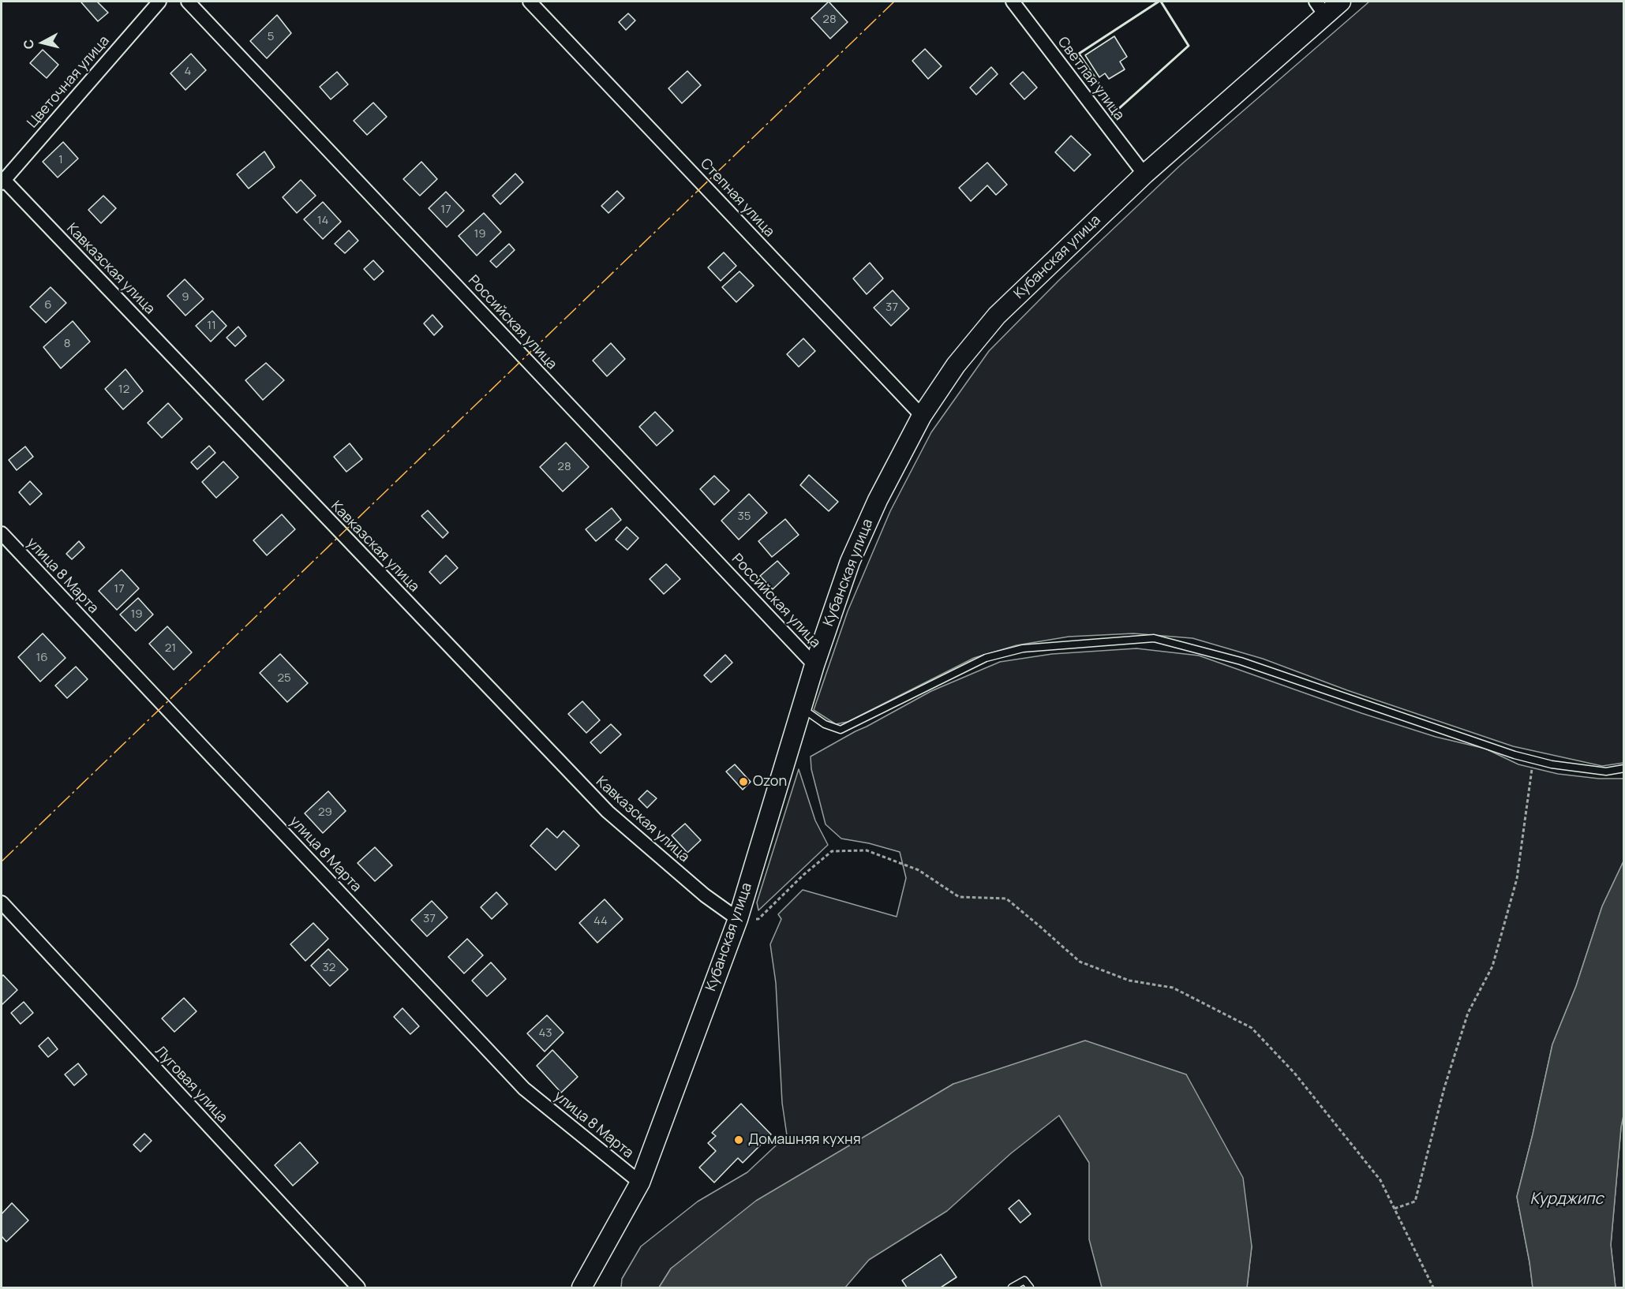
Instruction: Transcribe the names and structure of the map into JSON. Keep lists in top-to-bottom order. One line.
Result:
{"streets":{"main road":["Кубанская улица"],"street":["Светлая улица","Цветочная улица","Степная улица","Кавказская улица","Российская улица","улица 8 Марта","Луговая улица"]},"crossings":[["Светлая улица","Кубанская улица"],["Цветочная улица","Кавказская улица"],["Степная улица","Кубанская улица"],["Кубанская улица","Кавказская улица"],["Кубанская улица","Российская улица"],["Кубанская улица","улица 8 Марта"]],"water":["Курджипс"],"places":["Ozon","Домашняя кухня"],"house_numbers":["28","5","4","1","17","14","19","9","6","37","11","8","12","28","35","17","19","21","16","25","29","37","44","32","43"],"north":"left"}
